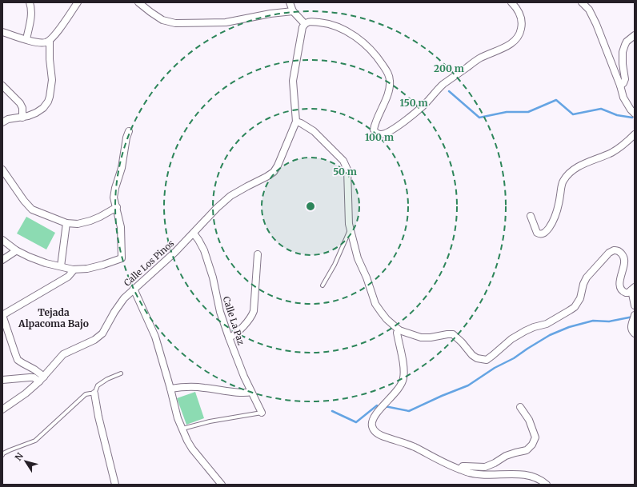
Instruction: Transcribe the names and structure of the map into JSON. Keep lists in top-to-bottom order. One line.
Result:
{"streets":{"street":["Calle Los Pinos","Calle La Paz"]},"crossings":[["Calle Los Pinos","Calle La Paz"]],"districts":["Tejada Alpacoma Bajo"],"north":"top left","rings":["200 m","150 m","100 m","50 m"]}
